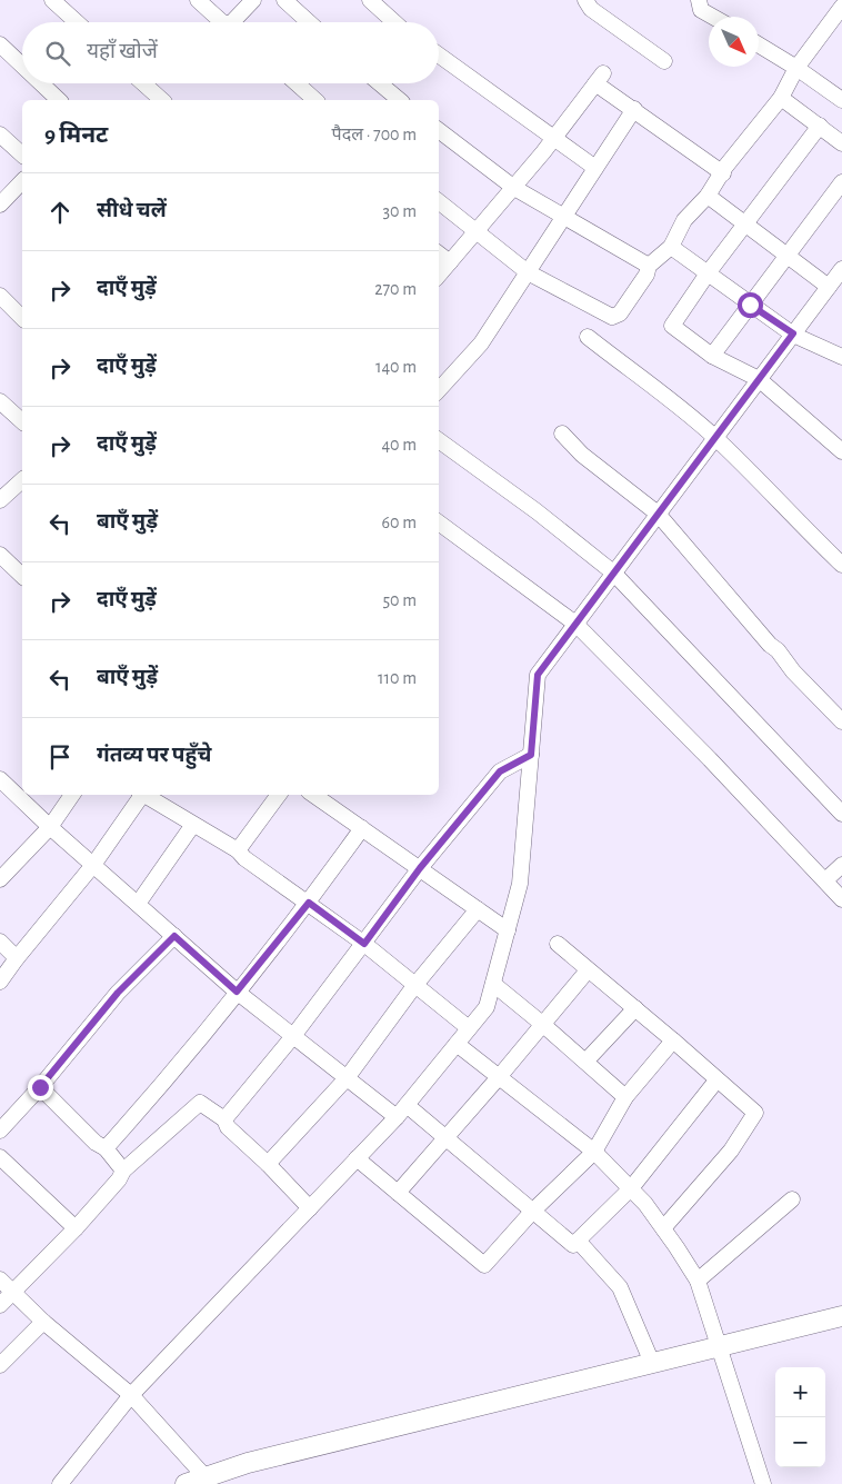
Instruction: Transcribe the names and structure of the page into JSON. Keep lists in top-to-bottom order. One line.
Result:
{"north":"bottom right","page":{"search":"यहाँ खोजें","heading":["9 मिनट","पैदल · 700 m"],"list":[["सीधे चलें","30 m"],["दाएँ मुड़ें","270 m"],["दाएँ मुड़ें","140 m"],["दाएँ मुड़ें","40 m"],["बाएँ मुड़ें","60 m"],["दाएँ मुड़ें","50 m"],["बाएँ मुड़ें","110 m"],"गंतव्य पर पहुँचे"],"map_buttons":["+","−"]}}
